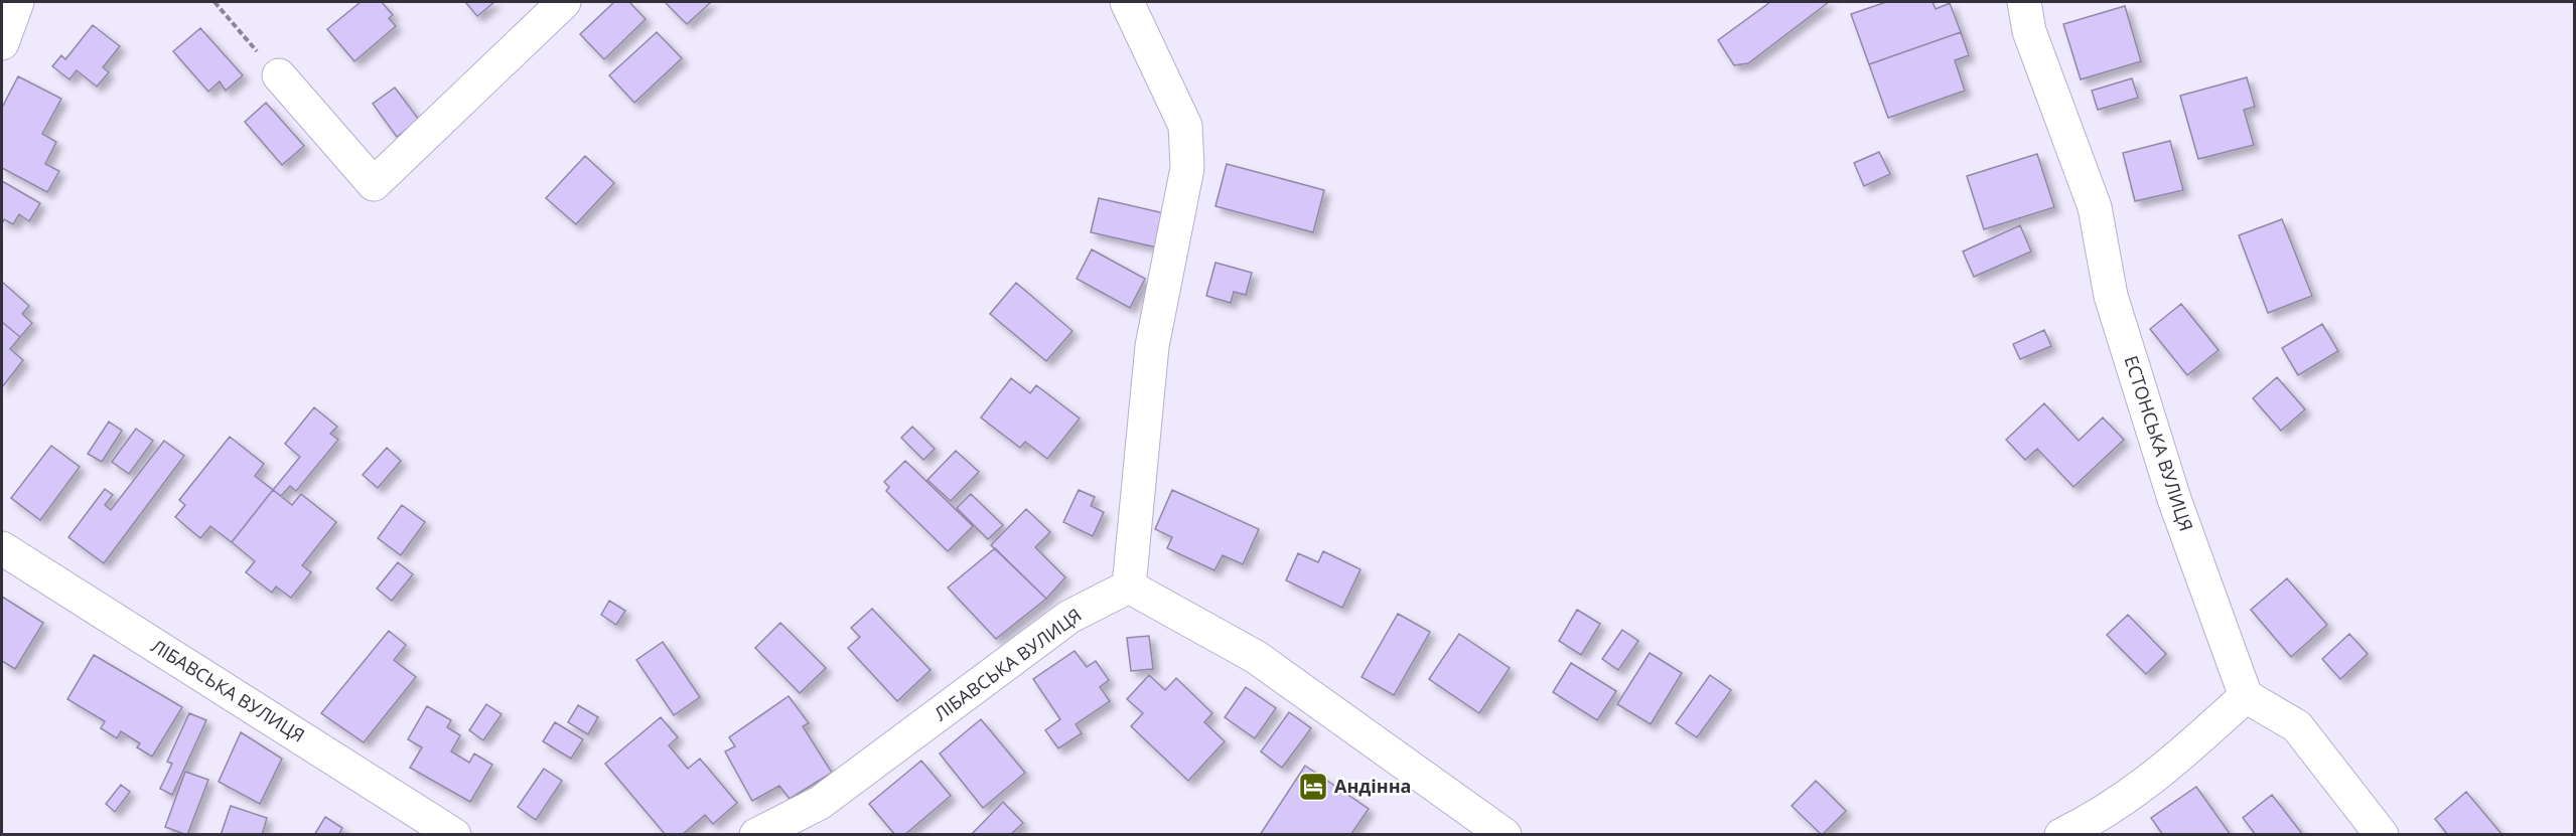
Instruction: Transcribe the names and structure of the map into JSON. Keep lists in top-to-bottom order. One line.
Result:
{"streets":{"street":["ЕСТОНСЬКА ВУЛИЦЯ","ЛІБАВСЬКА ВУЛИЦЯ"]},"places":{"hotel":["Андінна"]}}
